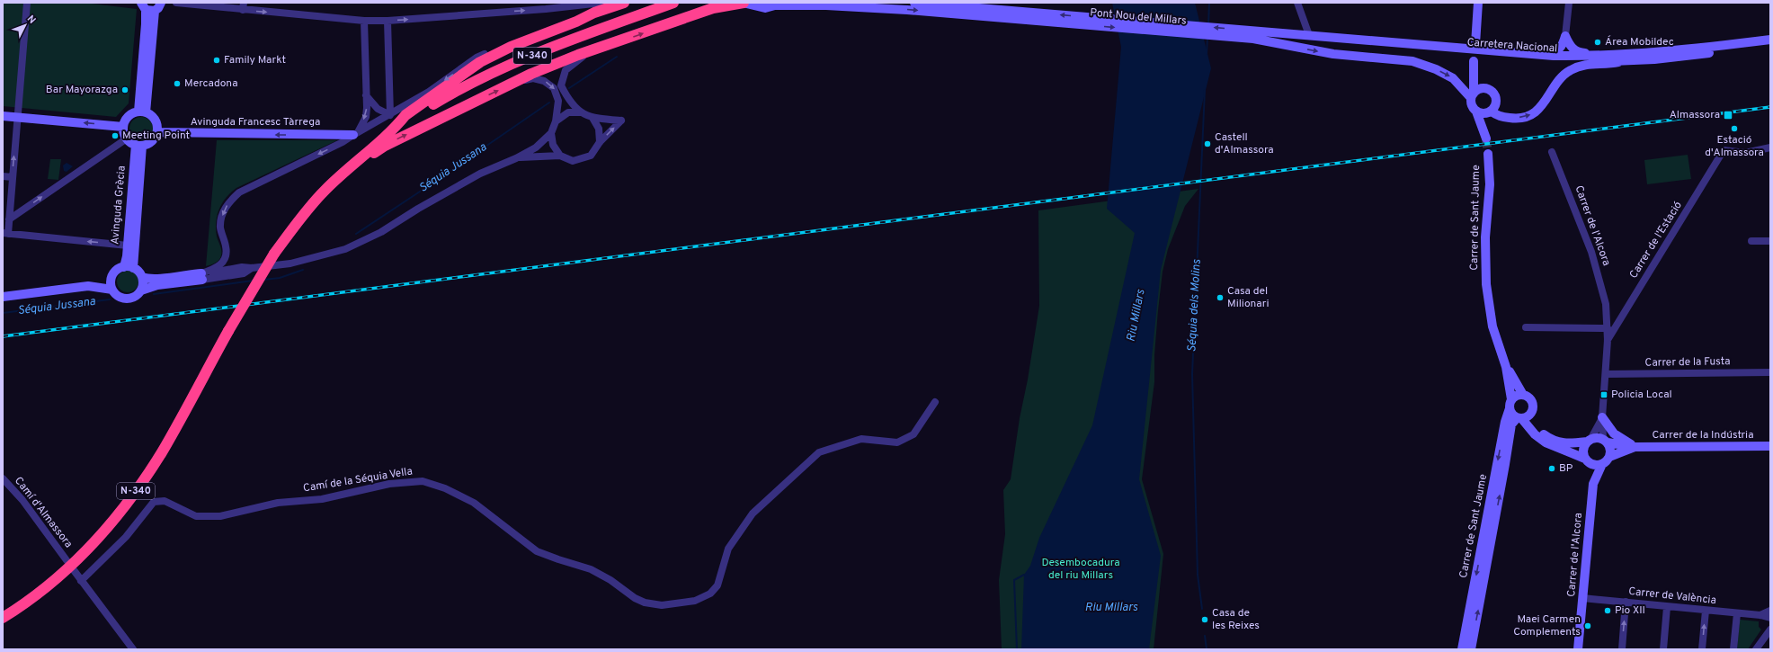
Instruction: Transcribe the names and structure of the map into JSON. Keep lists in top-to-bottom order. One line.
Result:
{"streets":{"highway":["N-340"],"main road":["Pont Nou del Millars","Carretera Nacional","Avinguda Francesc Tàrrega","Avinguda Grècia","Carrer de Sant Jaume","Carrer de l'Alcora","Carrer de la Indústria"],"street":["Carrer de l'Estació","Carrer de la Fusta","Camí de la Séquia Vella","Camí d'Almassora","Carrer de València"]},"crossings":[["Pont Nou del Millars","Carretera Nacional"],["Avinguda Francesc Tàrrega","Avinguda Grècia"],["Carrer de l'Alcora","Carrer de l'Estació"],["Carrer de l'Alcora","Carrer de la Fusta"],["Carrer de l'Alcora","Carrer de la Indústria"],["Carrer de l'Alcora","Carrer de València"]],"one_way":["Avinguda Francesc Tàrrega"],"water":["Séquia Jussana","Séquia dels Molins","Riu Millars"],"parks":["Desembocadura del riu Millars"],"places":{"other":["Área Mobildec","Family Markt","Mercadona","Bar Mayorazga","Estació d'Almassora","Meeting Point","Castell d'Almassora","Casa del Milionari","BP","Pio XII","Casa de les Reixes","Maei Carmen Complements"],"transit":["Almassora","Policia Local"]},"north":"top right"}
